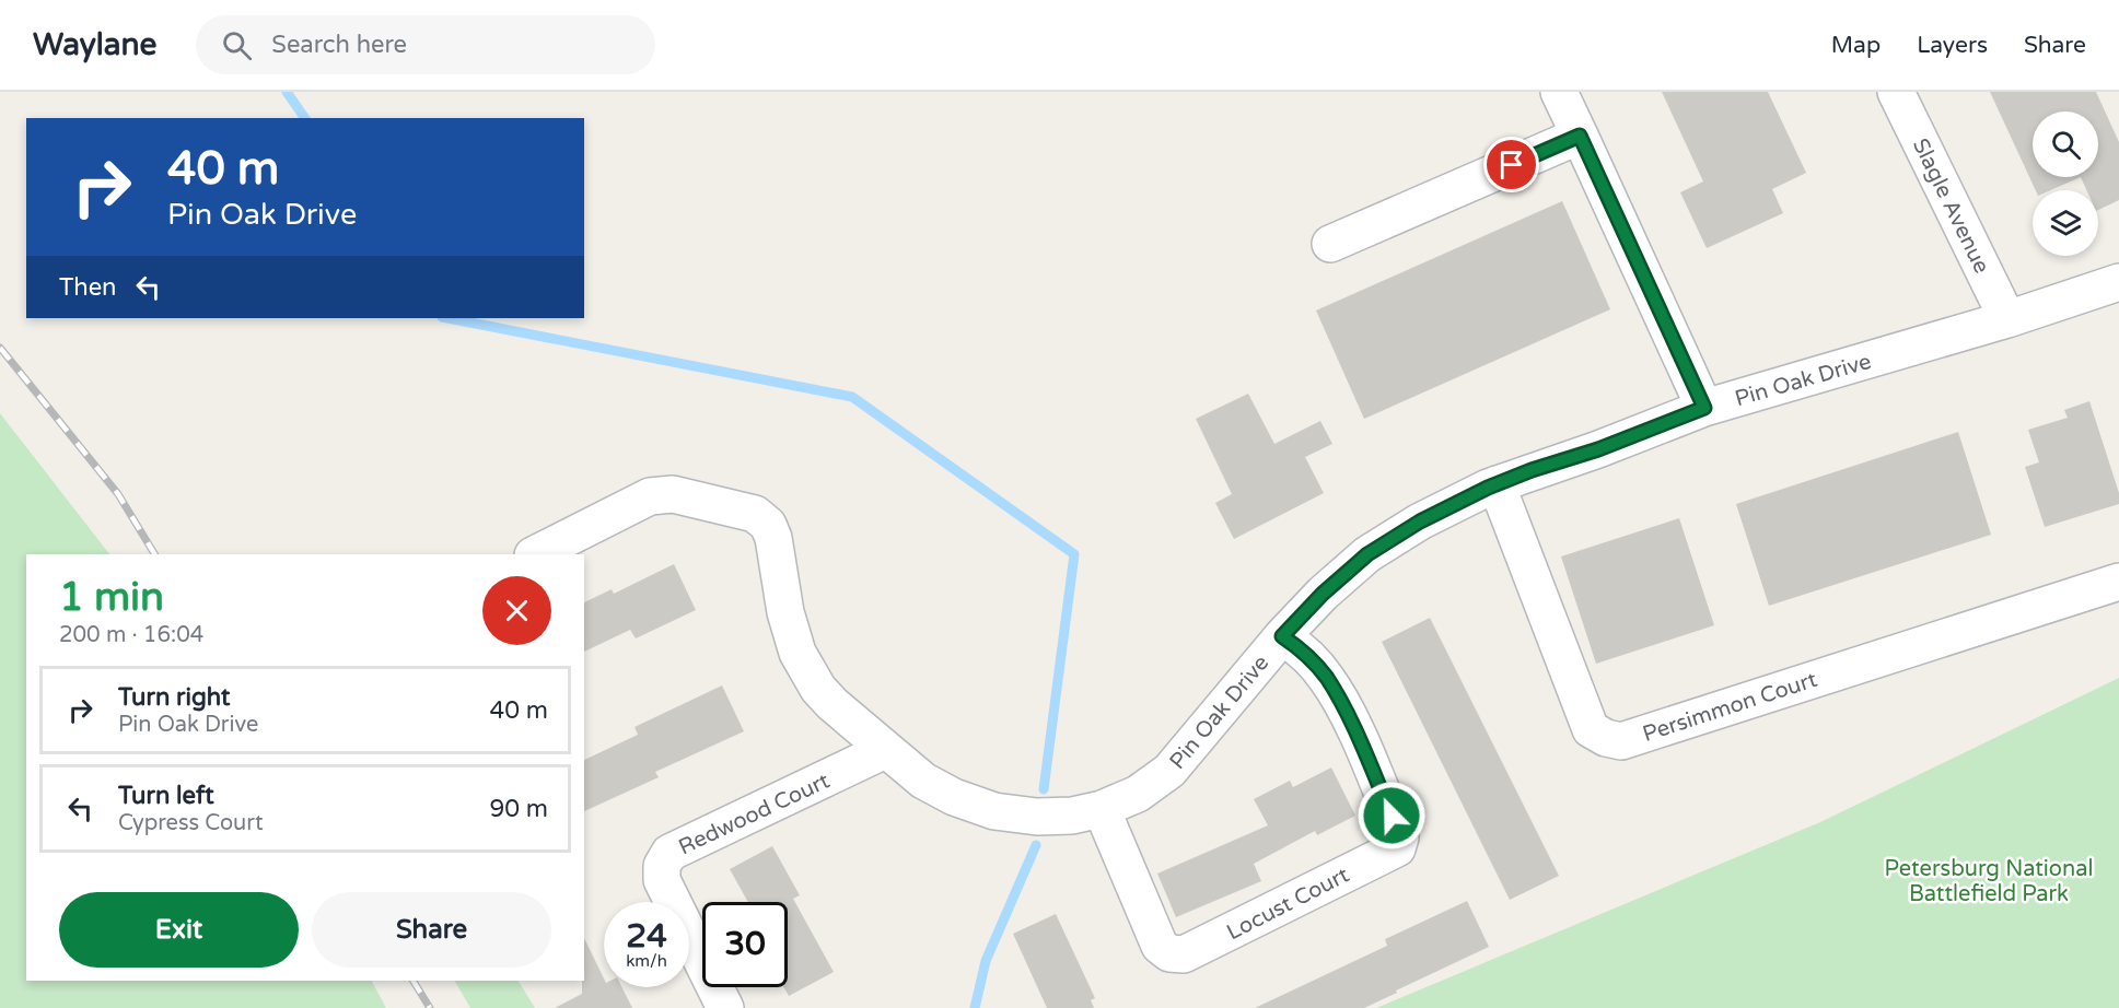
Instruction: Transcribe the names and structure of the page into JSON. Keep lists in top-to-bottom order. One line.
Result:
{"streets":{"street":["Slagle Avenue","Pin Oak Drive","Persimmon Court","Redwood Court","Locust Court"]},"crossings":[["Slagle Avenue","Pin Oak Drive"],["Pin Oak Drive","Persimmon Court"],["Pin Oak Drive","Redwood Court"],["Pin Oak Drive","Locust Court"]],"parks":["Petersburg National Battlefield Park"],"page":{"header":"Waylane","search":"Search here","nav":["Map","Layers","Share"],"turn":["40 m","Pin Oak Drive"],"then":"Then","heading":["1 min","200 m · 16:04"],"list":[{"name":"Turn right","note":"Pin Oak Drive","value":"40 m"},{"name":"Turn left","note":"Cypress Court","value":"90 m"}],"buttons":["Exit","Share"],"speed":"24 km/h","limit":"30"}}
